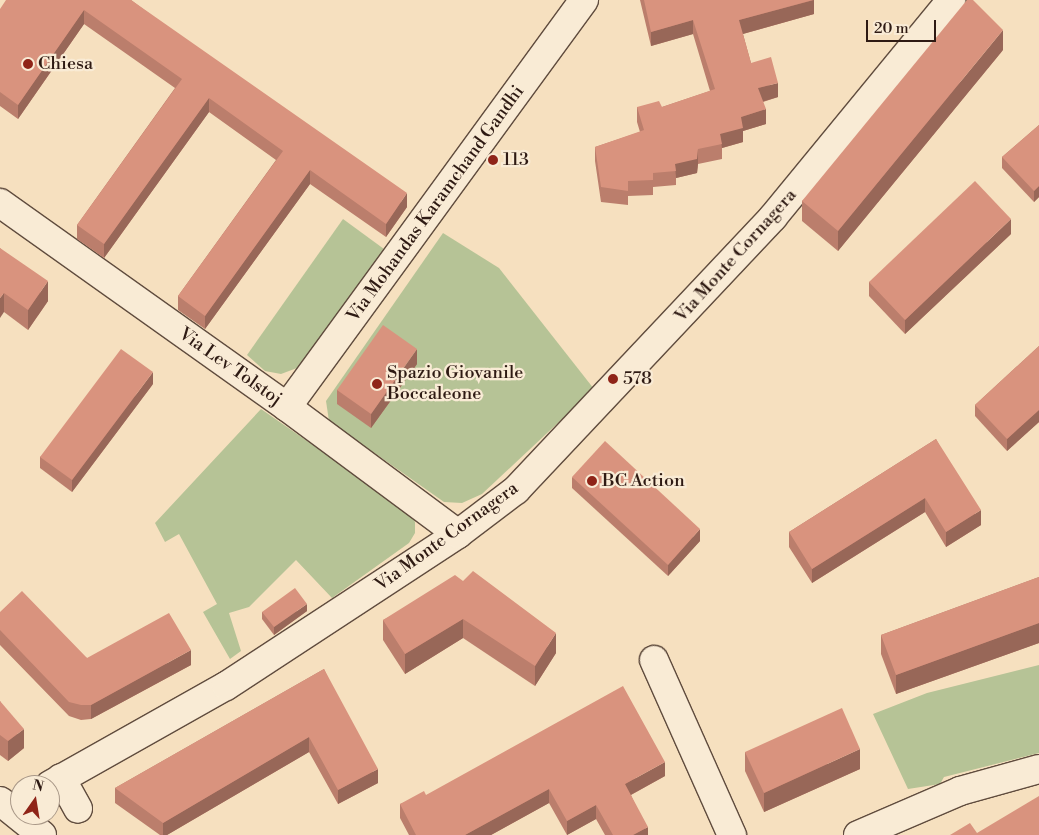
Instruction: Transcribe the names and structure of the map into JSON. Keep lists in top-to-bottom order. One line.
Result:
{"streets":{"street":["Via Mohandas Karamchand Gandhi","Via Monte Cornagera","Via Lev Tolstoj"]},"crossings":[["Via Mohandas Karamchand Gandhi","Via Lev Tolstoj"],["Via Monte Cornagera","Via Lev Tolstoj"]],"places":["Chiesa","113","578","Spazio Giovanile Boccaleone","BC Action"],"scale_bar":"20 m","north":"top"}
